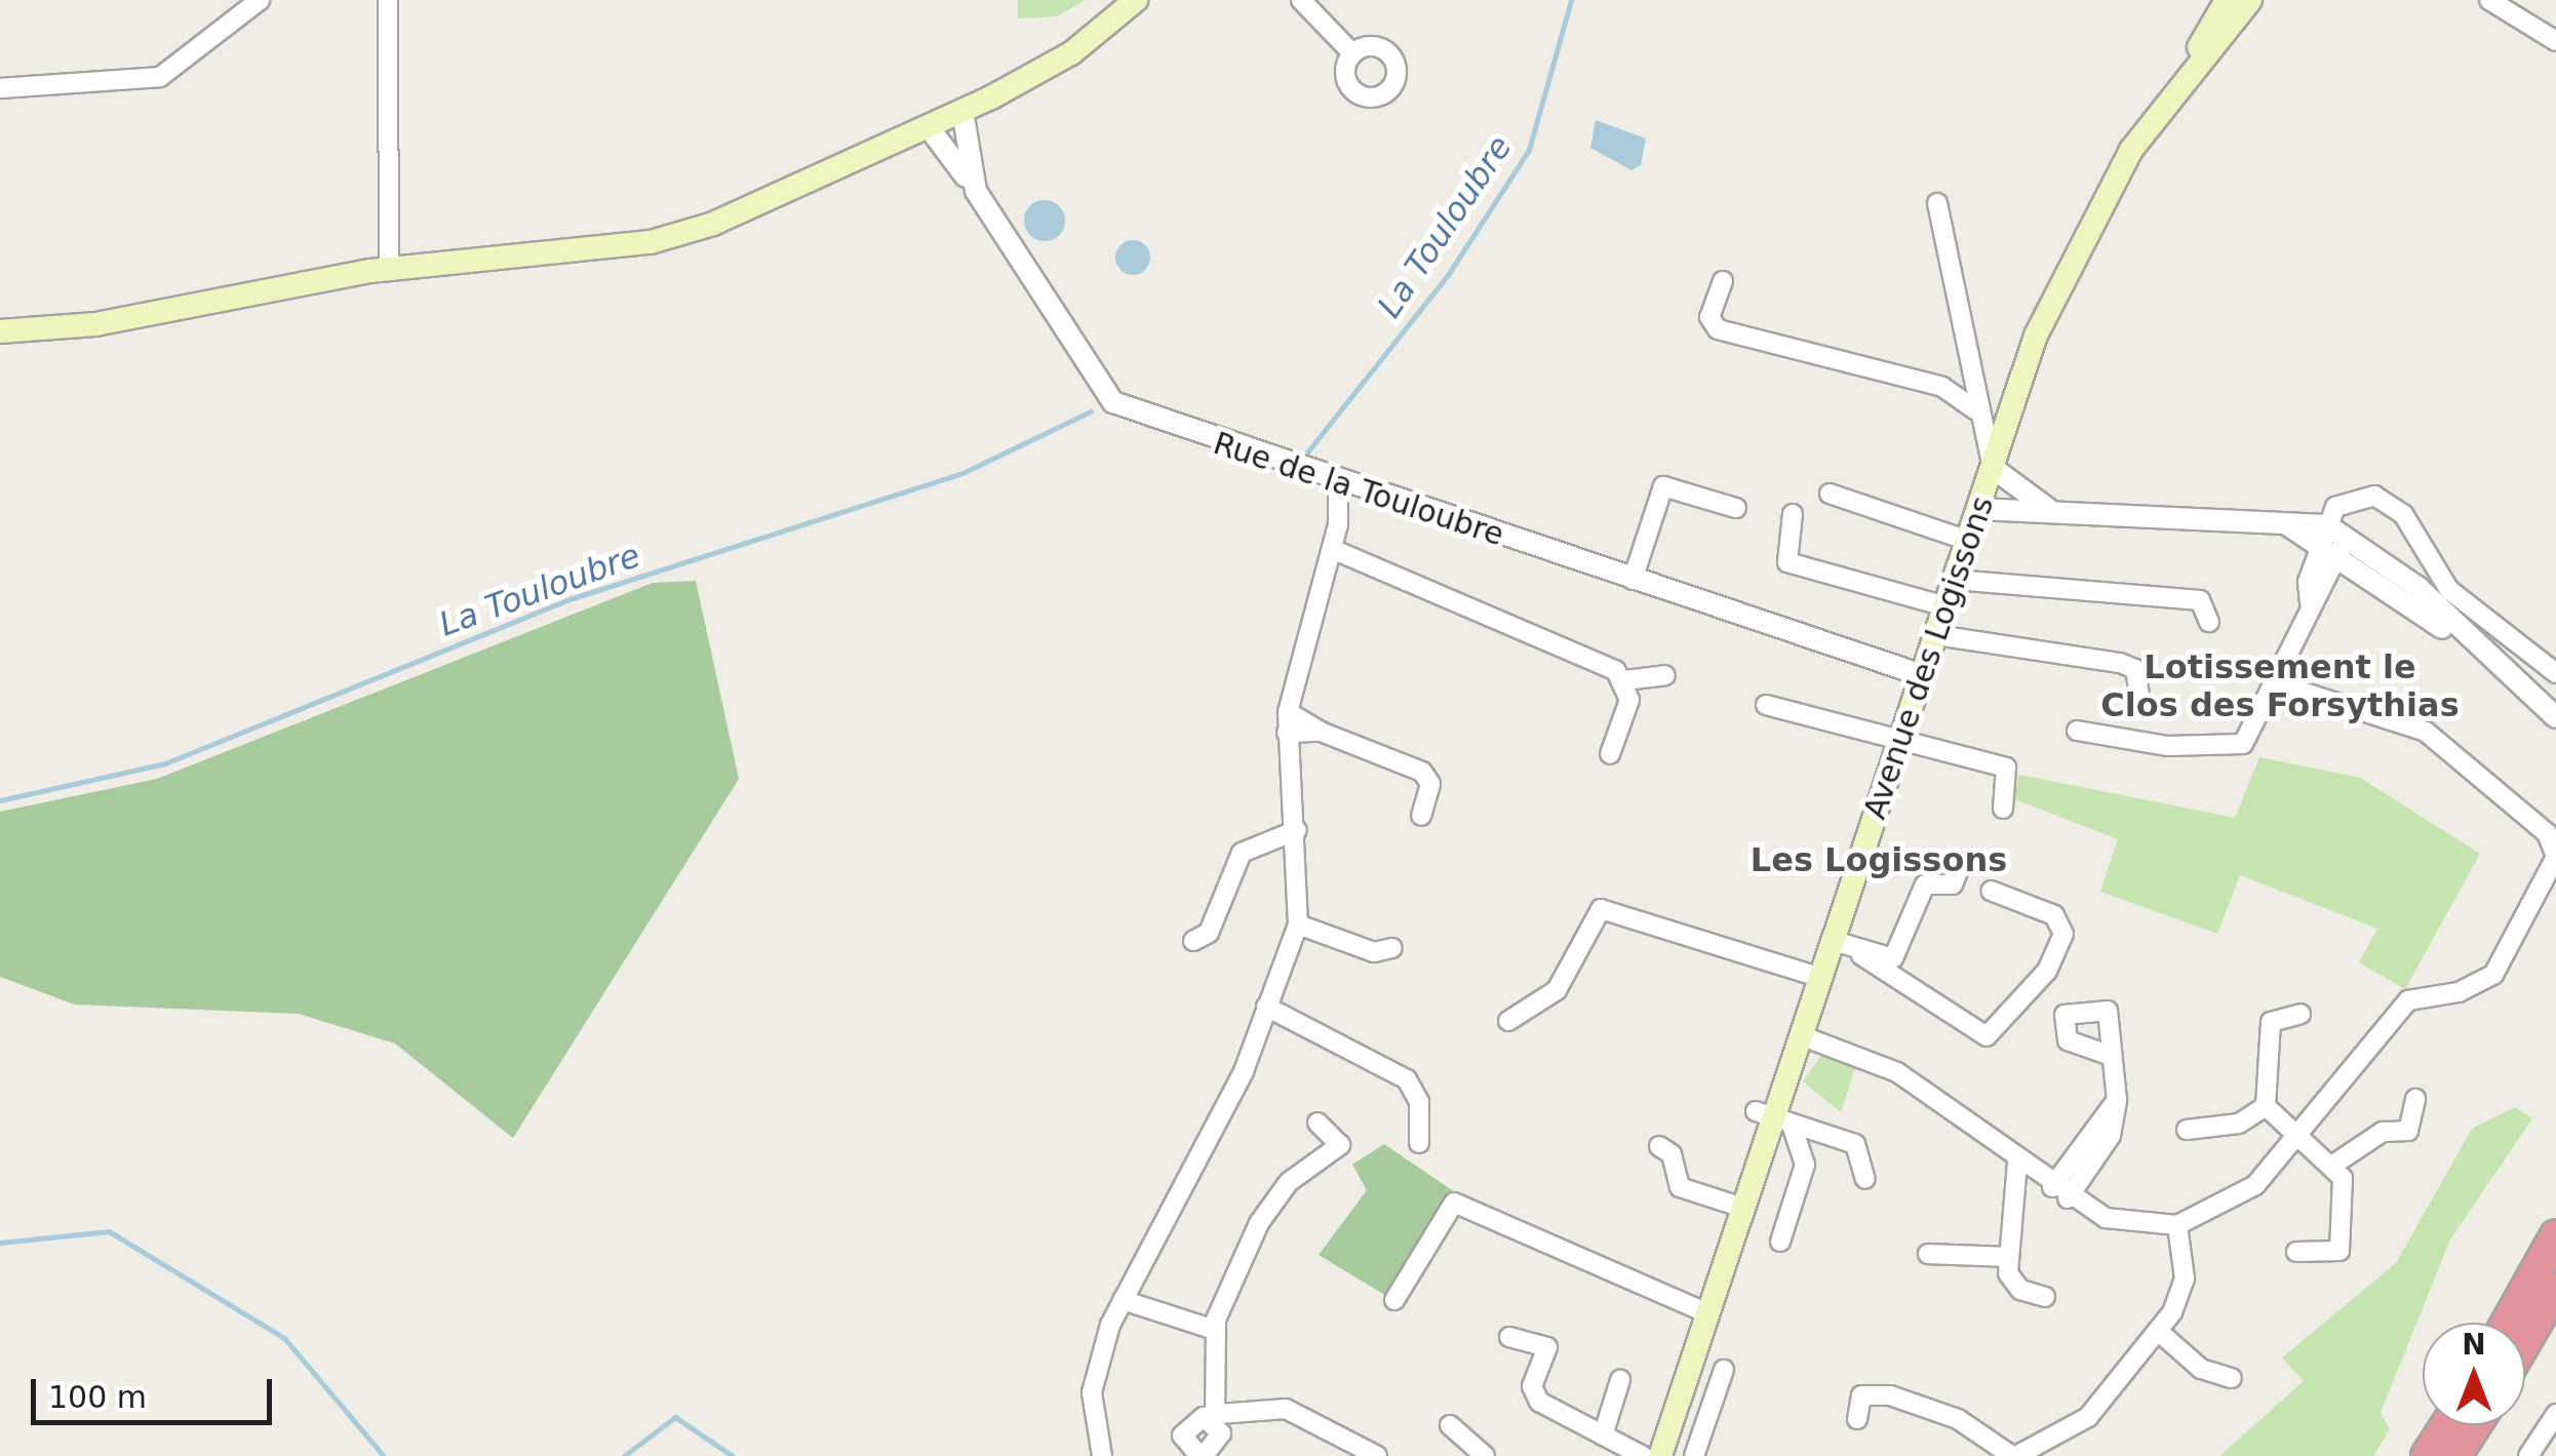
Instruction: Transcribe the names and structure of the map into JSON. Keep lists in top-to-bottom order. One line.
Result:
{"streets":{"main road":["Avenue des Logissons"],"street":["Rue de la Touloubre"]},"crossings":[["Rue de la Touloubre","Avenue des Logissons"]],"districts":["Lotissement le Clos des Forsythias","Les Logissons"],"water":["La Touloubre"],"scale_bar":"100 m","north":"top"}
